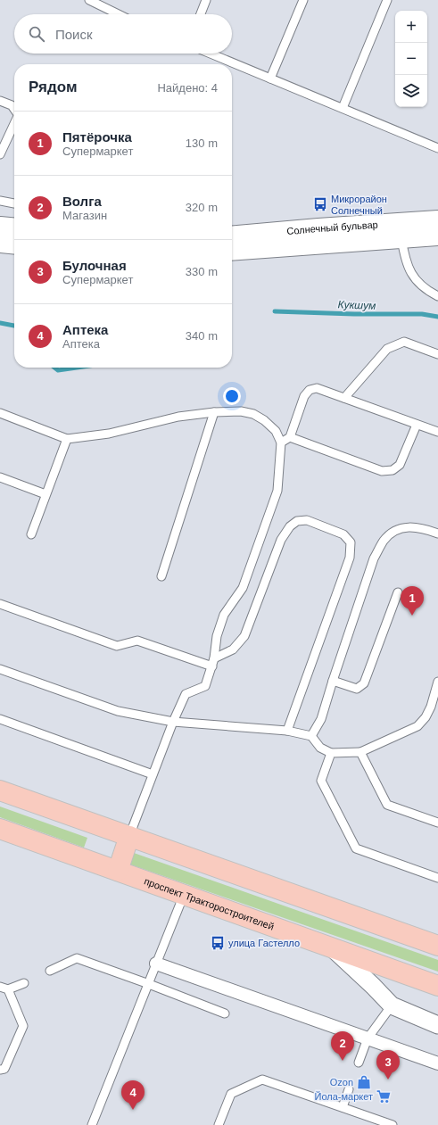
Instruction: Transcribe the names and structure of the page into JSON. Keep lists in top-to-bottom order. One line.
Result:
{"streets":{"main road":["проспект Тракторостроителей"],"street":["Солнечный бульвар"]},"water":["Кукшум"],"places":{"bus stop":["Микрорайон Солнечный","улица Гастелло"],"shop":["Ozon"],"supermarket":["Йола-маркет"]},"page":{"map_buttons":["+","−"],"search":"Поиск","heading":["Рядом","Найдено: 4"],"list":[{"mark":"1","name":"Пятёрочка","note":"Супермаркет","value":"130 m"},{"mark":"2","name":"Волга","note":"Магазин","value":"320 m"},{"mark":"3","name":"Булочная","note":"Супермаркет","value":"330 m"},{"mark":"4","name":"Аптека","note":"Аптека","value":"340 m"}],"pins":["1","2","3","4"]}}
